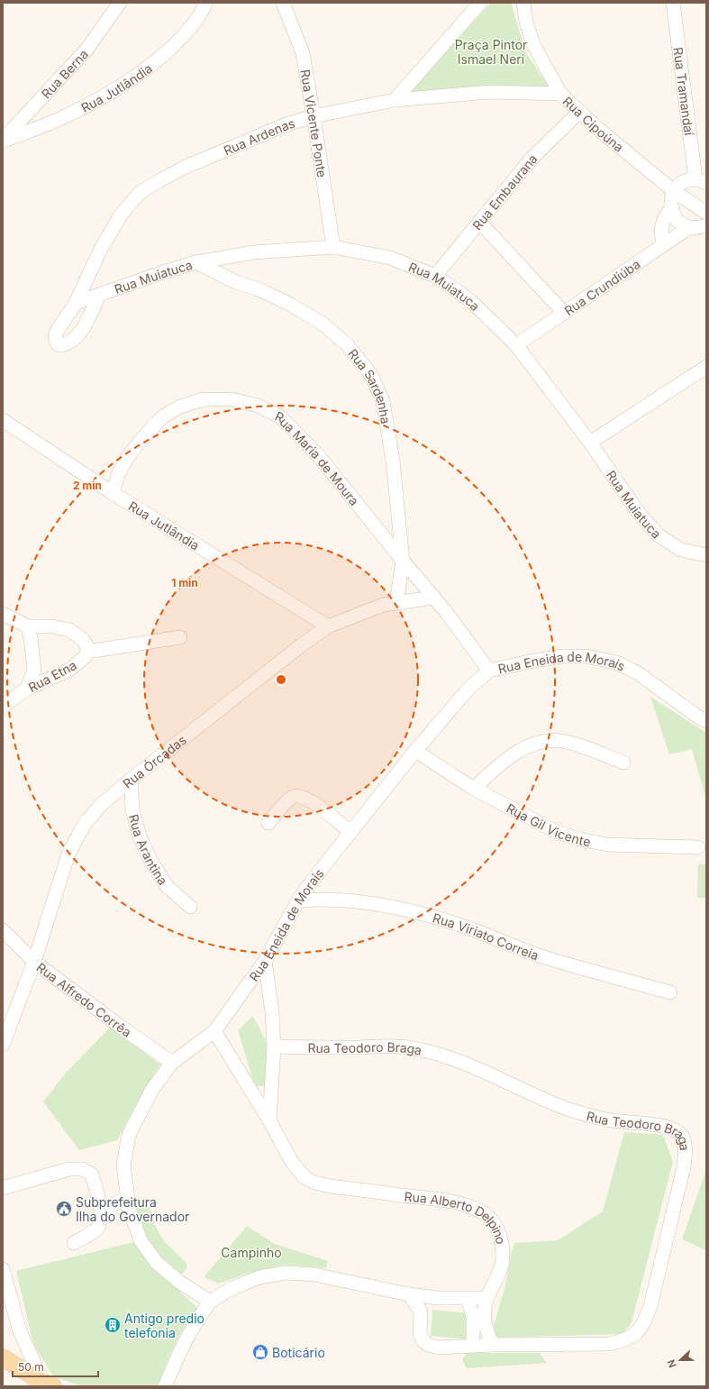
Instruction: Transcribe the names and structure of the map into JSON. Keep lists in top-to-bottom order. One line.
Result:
{"streets":{"street":["Rua Berna","Rua Jutlândia","Rua Tramandaí","Rua Vicente Ponte","Rua Cipoúna","Rua Ardenas","Rua Embaurana","Rua Muiatuca","Rua Crundiúba","Rua Sardenha","Rua Maria de Moura","Rua Eneida de Morais","Rua Etna","Rua Órcadas","Rua Gil Vicente","Rua Arantina","Rua Viriato Correia","Rua Alfredo Corrêa","Rua Teodoro Braga","Rua Alberto Delpino"]},"crossings":[["Rua Berna","Rua Jutlândia"],["Rua Jutlândia","Rua Maria de Moura"],["Rua Jutlândia","Rua Órcadas"],["Rua Vicente Ponte","Rua Ardenas"],["Rua Vicente Ponte","Rua Muiatuca"],["Rua Cipoúna","Rua Ardenas"],["Rua Cipoúna","Rua Embaurana"],["Rua Ardenas","Rua Muiatuca"],["Rua Embaurana","Rua Muiatuca"],["Rua Muiatuca","Rua Crundiúba"],["Rua Muiatuca","Rua Sardenha"],["Rua Sardenha","Rua Maria de Moura"],["Rua Sardenha","Rua Órcadas"],["Rua Maria de Moura","Rua Eneida de Morais"],["Rua Maria de Moura","Rua Órcadas"],["Rua Eneida de Morais","Rua Gil Vicente"],["Rua Eneida de Morais","Rua Viriato Correia"],["Rua Eneida de Morais","Rua Alfredo Corrêa"],["Rua Eneida de Morais","Rua Alberto Delpino"],["Rua Órcadas","Rua Arantina"],["Rua Órcadas","Rua Alfredo Corrêa"],["Rua Teodoro Braga","Rua Alberto Delpino"]],"parks":["Praça Pintor Ismael Neri","Campinho"],"places":{"public building":["Subprefeitura Ilha do Governador"],"building":["Antigo predio telefonia"],"shop":["Boticário"]},"scale_bar":"50 m","north":"left","rings":["2 min","1 min"]}
